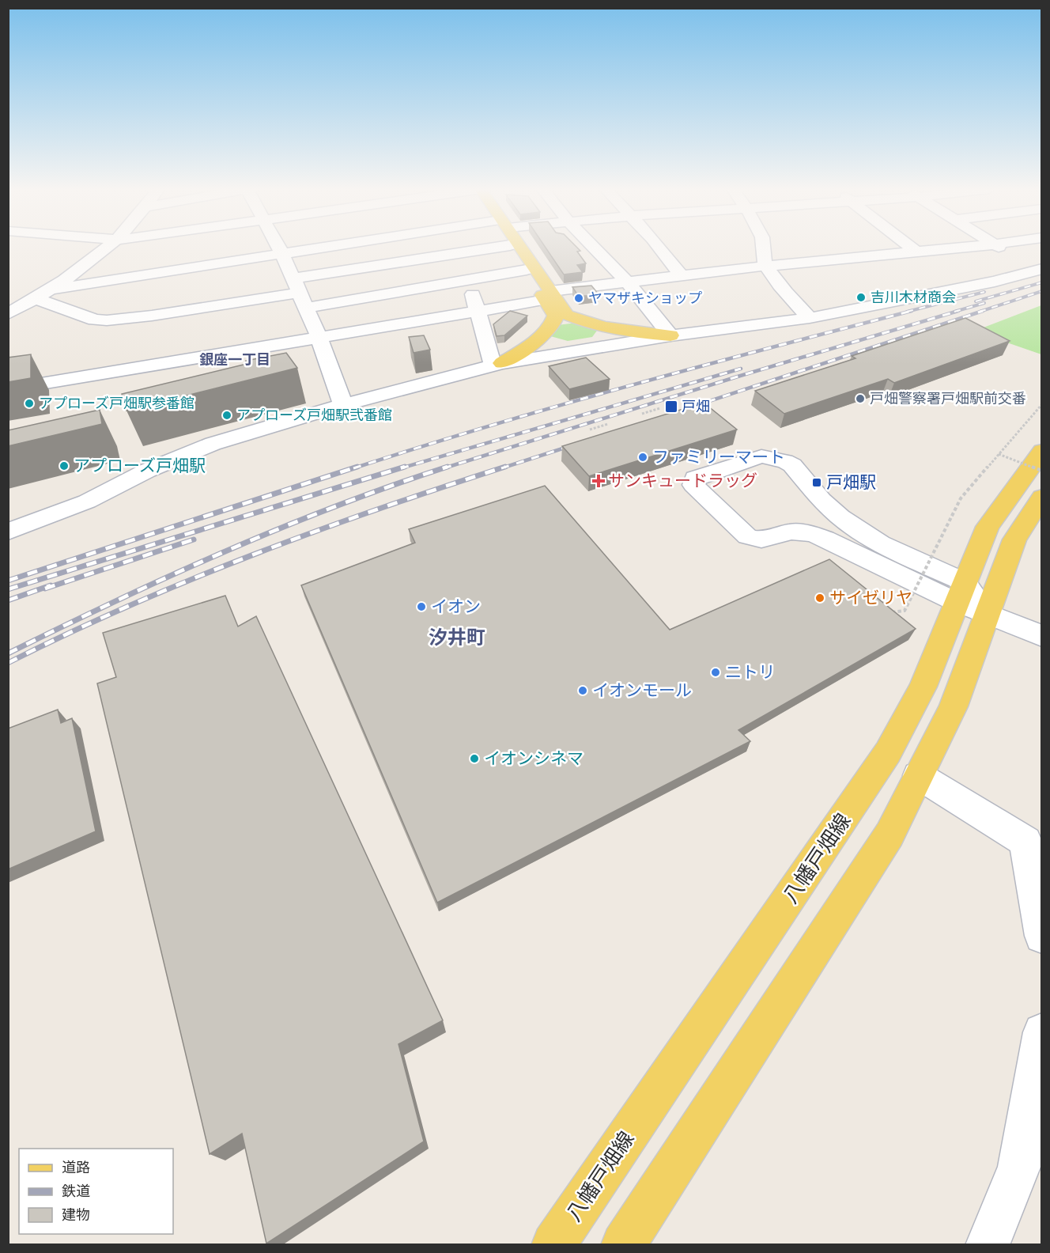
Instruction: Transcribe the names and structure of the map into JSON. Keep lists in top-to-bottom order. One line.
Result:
{"streets":{"main road":["八幡戸畑線"]},"districts":["銀座一丁目","汐井町"],"places":{"other":["吉川木材商会","ヤマザキショップ","戸畑警察署戸畑駅前交番","アプローズ戸畑駅参番館","アプローズ戸畑駅弐番館","ファミリーマート","アプローズ戸畑駅","サイゼリヤ","イオン","ニトリ","イオンモール","イオンシネマ"],"transit":["戸畑","戸畑駅"],"health":["サンキュードラッグ"]},"legend":["道路","鉄道","建物"]}
